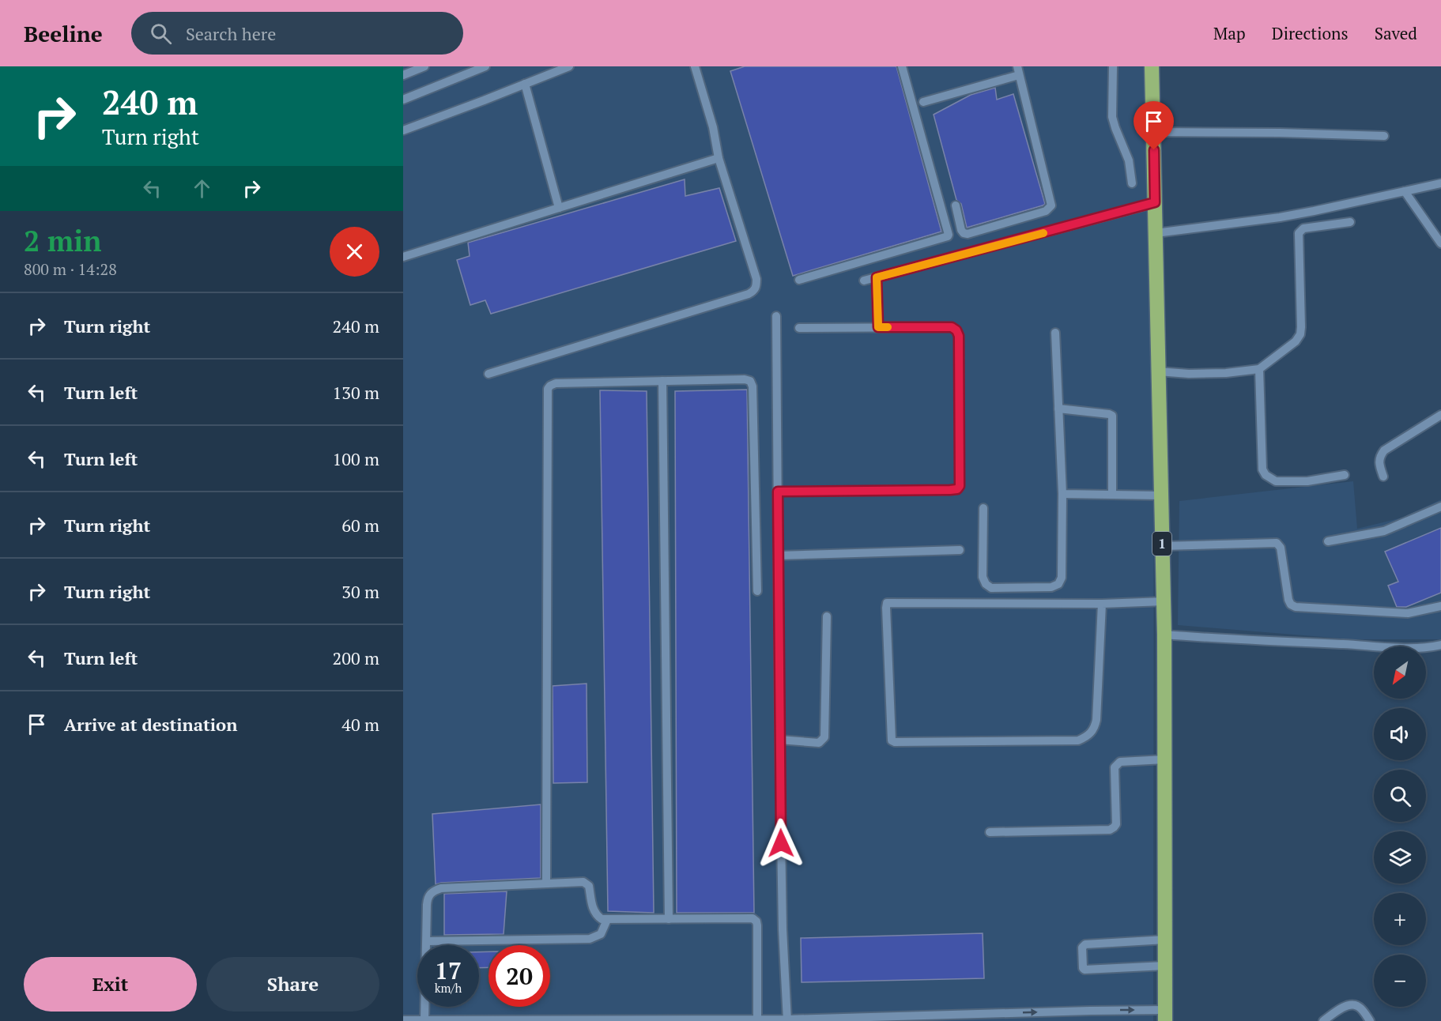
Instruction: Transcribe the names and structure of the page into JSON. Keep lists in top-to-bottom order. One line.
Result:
{"streets":{"highway":["1"]},"north":"bottom left","page":{"header":"Beeline","search":"Search here","nav":["Map","Directions","Saved"],"turn":["240 m","Turn right"],"heading":["2 min","800 m · 14:28"],"list":[{"name":"Turn right","value":"240 m"},{"name":"Turn left","value":"130 m"},{"name":"Turn left","value":"100 m"},{"name":"Turn right","value":"60 m"},{"name":"Turn right","value":"30 m"},{"name":"Turn left","value":"200 m"},{"name":"Arrive at destination","value":"40 m"}],"map_buttons":["+","−"],"speed":"17 km/h","limit":"20","buttons":["Exit","Share"]}}
